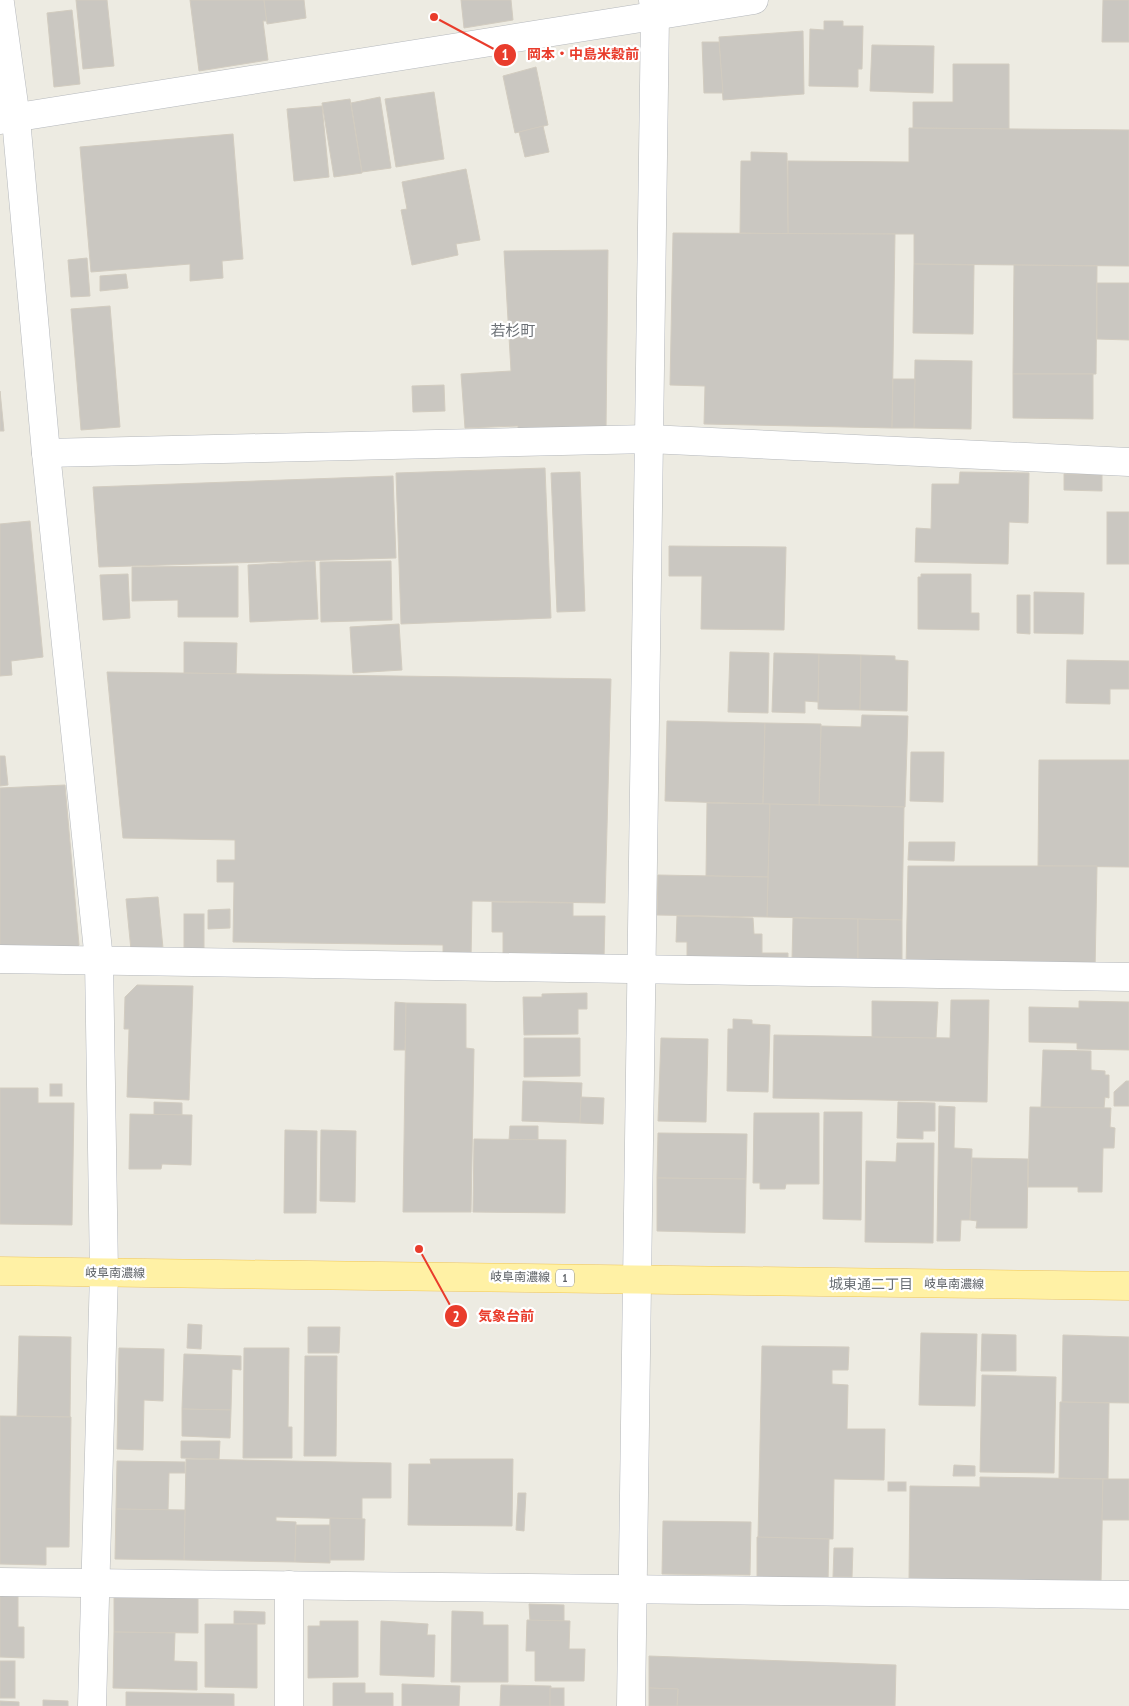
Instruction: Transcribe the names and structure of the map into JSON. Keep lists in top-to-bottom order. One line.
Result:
{"streets":{"main road":["岐阜南濃線","1"]},"districts":["若杉町","城東通二丁目"],"places":["岡本・中島米穀前","気象台前"]}
